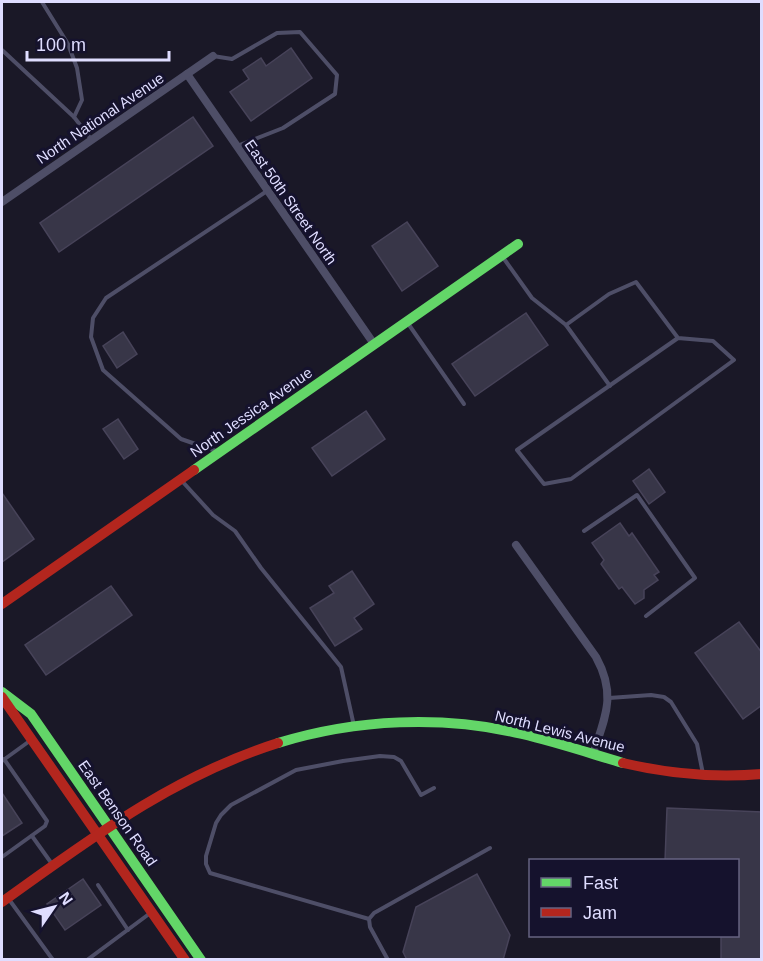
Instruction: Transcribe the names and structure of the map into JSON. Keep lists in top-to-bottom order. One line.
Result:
{"streets":{"street":["North National Avenue","East 50th Street North","North Jessica Avenue","North Lewis Avenue","East Benson Road"]},"crossings":[["North National Avenue","East 50th Street North"],["East 50th Street North","North Jessica Avenue"],["North Lewis Avenue","East Benson Road"]],"legend":["Fast","Jam"],"scale_bar":"100 m","north":"top right"}
